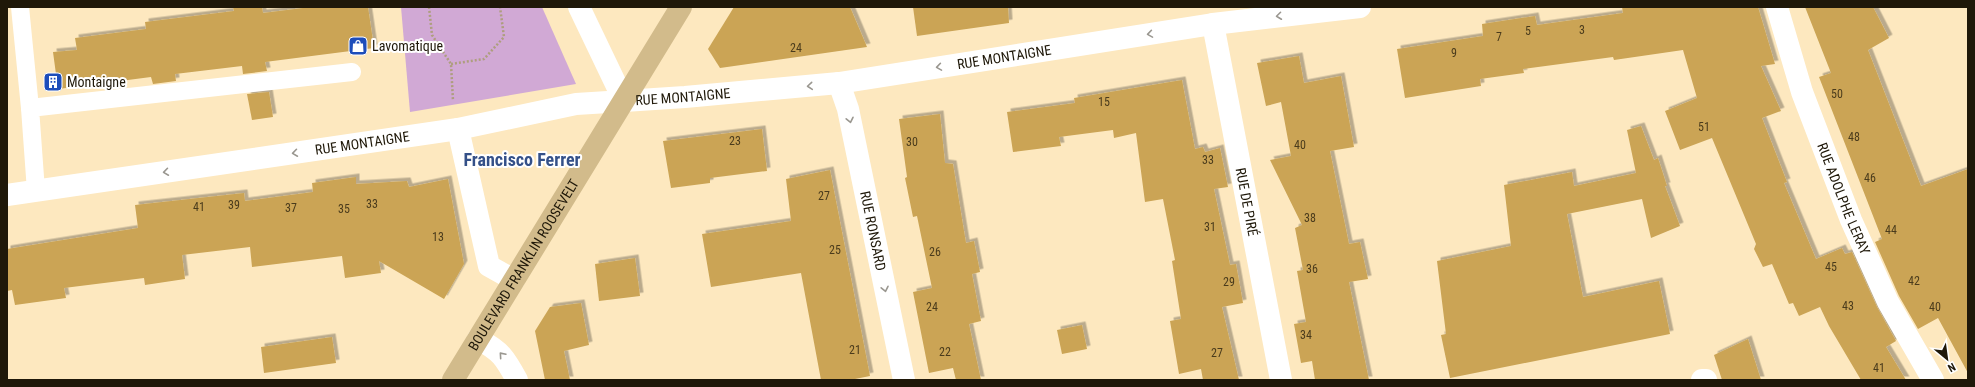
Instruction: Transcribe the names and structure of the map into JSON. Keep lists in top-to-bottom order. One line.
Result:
{"streets":{"main road":["BOULEVARD FRANKLIN ROOSEVELT"],"street":["RUE MONTAIGNE","RUE ADOLPHE LERAY","RUE DE PIRÉ","RUE RONSARD"]},"crossings":[["RUE MONTAIGNE","RUE DE PIRÉ"],["RUE MONTAIGNE","RUE RONSARD"],["RUE MONTAIGNE","BOULEVARD FRANKLIN ROOSEVELT"]],"one_way":["RUE MONTAIGNE","RUE RONSARD"],"districts":["Francisco Ferrer"],"places":{"shop":["Lavomatique"],"building":["Montaigne"]},"house_numbers":["3","5","7","24","9","50","15","51","48","23","30","40","33","46","27","33","39","41","37","35","38","31","44","13","25","26","45","36","42","29","43","24","40","34","21","22","27","41"],"north":"bottom right"}
